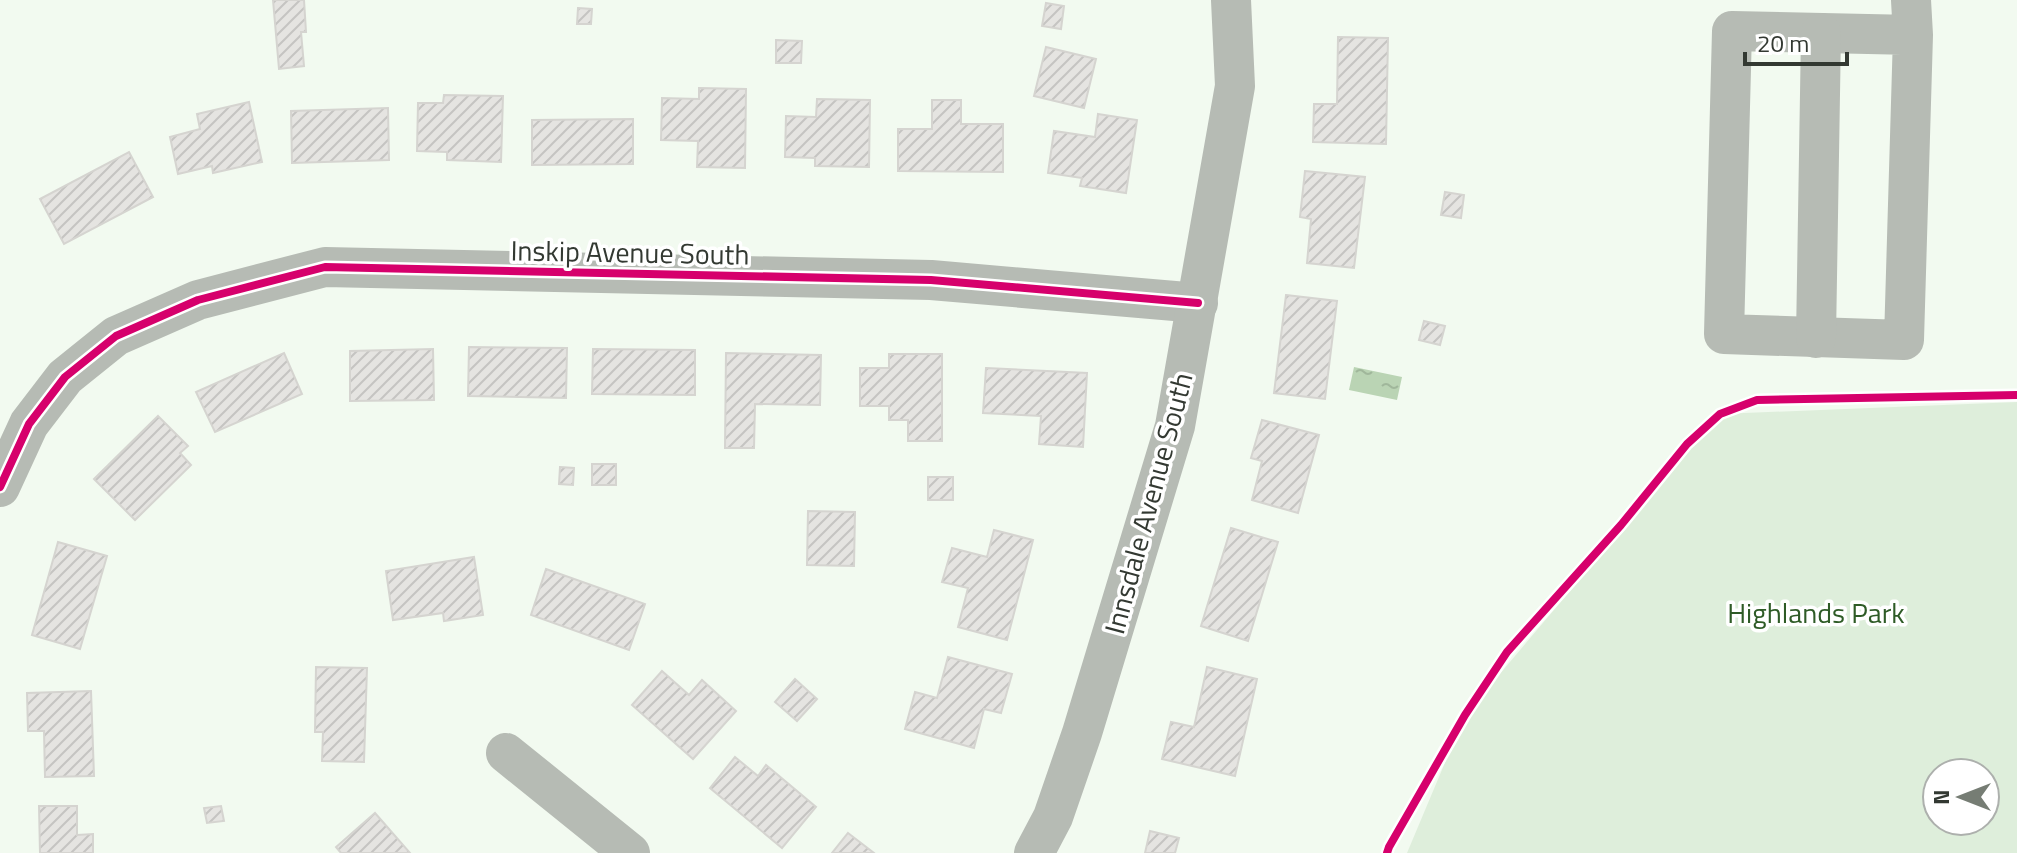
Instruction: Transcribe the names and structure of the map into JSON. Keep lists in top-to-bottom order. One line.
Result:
{"streets":{"street":["Inskip Avenue South","Innsdale Avenue South"]},"crossings":[["Inskip Avenue South","Innsdale Avenue South"]],"parks":["Highlands Park"],"scale_bar":"20 m","north":"left"}
